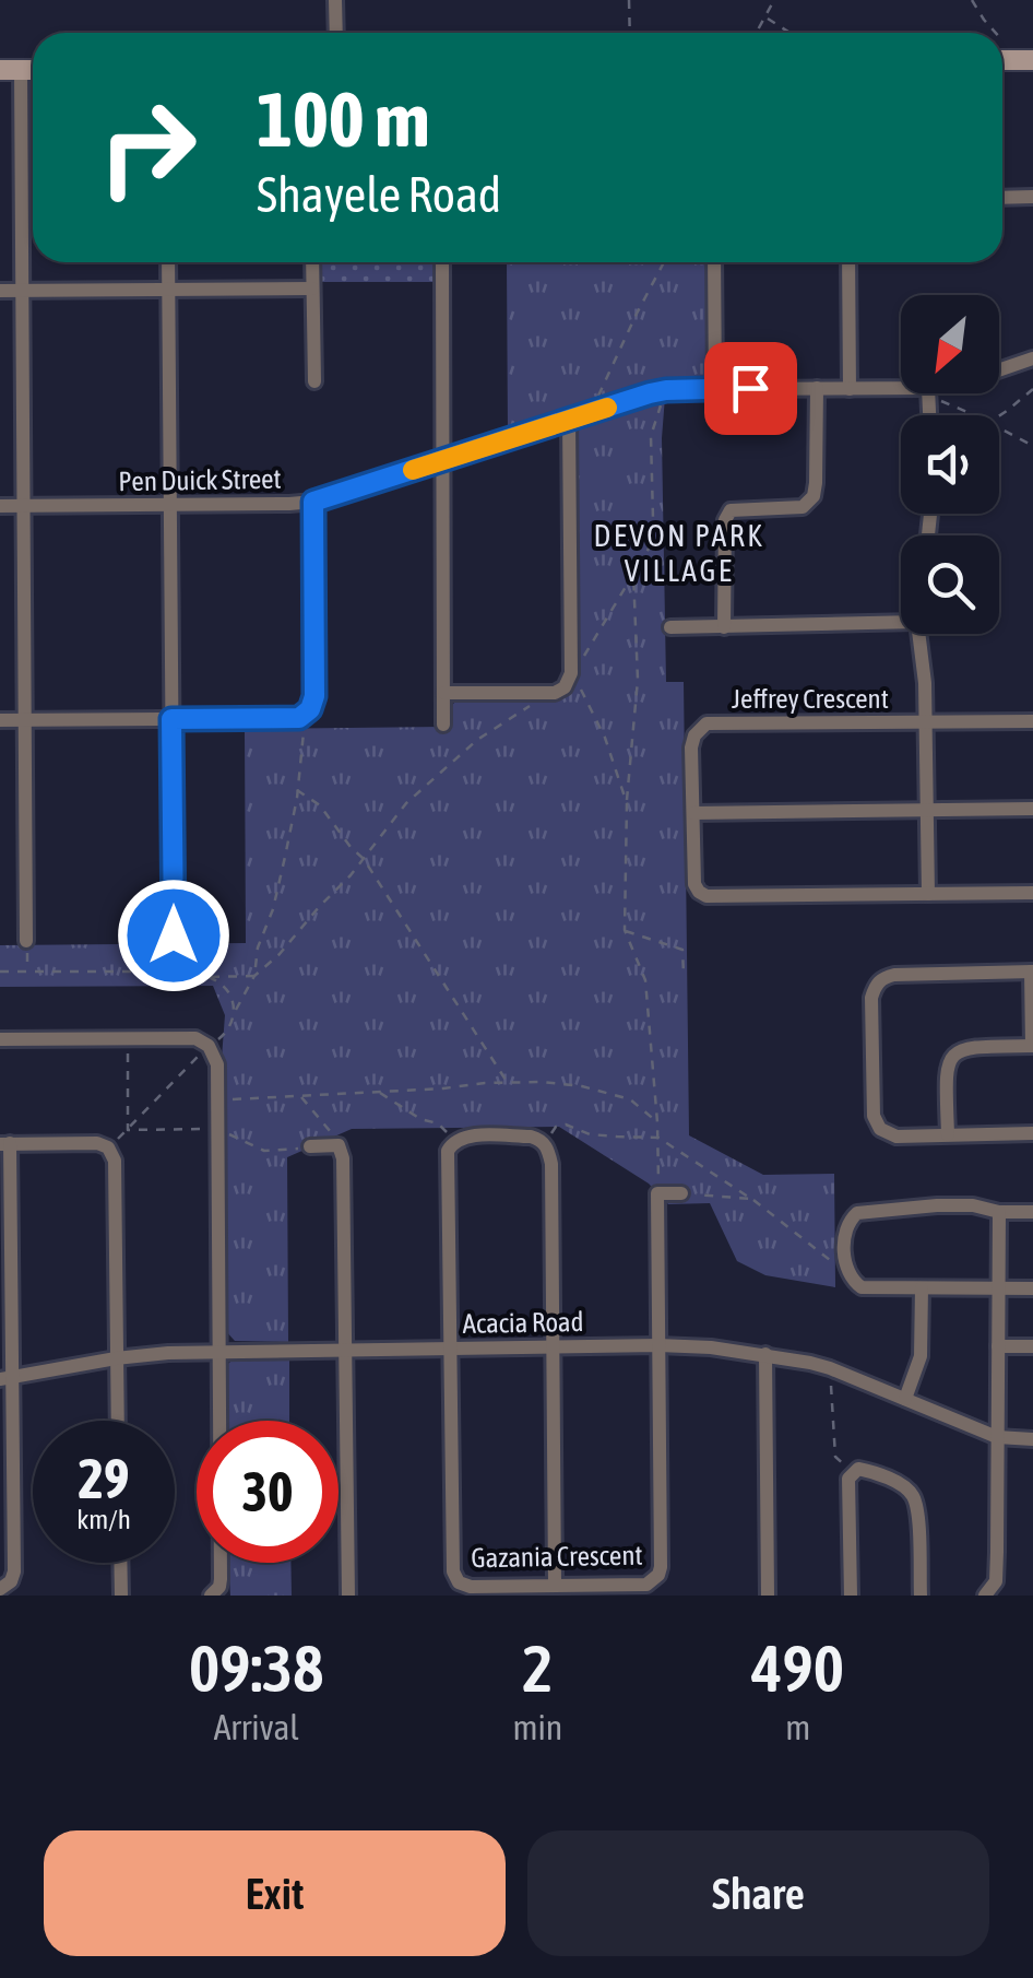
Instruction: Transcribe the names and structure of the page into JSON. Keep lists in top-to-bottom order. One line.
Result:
{"streets":{"street":["Pen Duick Street","Jeffrey Crescent","Acacia Road","Gazania Crescent"]},"crossings":[["Acacia Road","Gazania Crescent"]],"districts":["DEVON PARK VILLAGE"],"north":"bottom left","page":{"turn":["100 m","Shayele Road"],"speed":"29 km/h","limit":"30","eta":["09:38","Arrival","2","min","490","m"],"buttons":["Exit","Share"]}}
